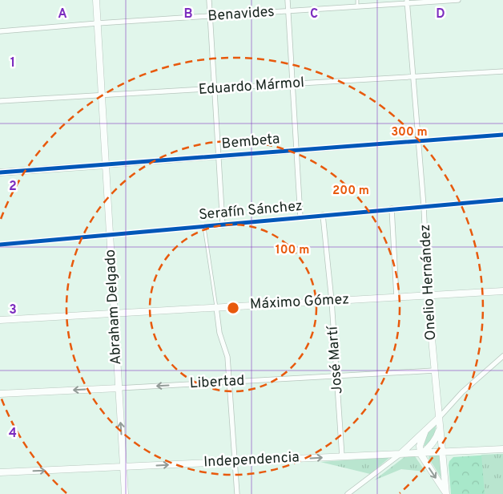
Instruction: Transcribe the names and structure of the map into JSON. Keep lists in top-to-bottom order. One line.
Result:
{"streets":{"street":["Benavides","Eduardo Mármol","Bembeta","Serafín Sánchez","Onelio Hernández","Máximo Gómez","Abraham Delgado","José Martí","Libertad","Independencia"]},"crossings":[["Benavides","Onelio Hernández"],["Benavides","Abraham Delgado"],["Eduardo Mármol","Onelio Hernández"],["Eduardo Mármol","Abraham Delgado"],["Bembeta","Onelio Hernández"],["Bembeta","Abraham Delgado"],["Serafín Sánchez","Onelio Hernández"],["Serafín Sánchez","Abraham Delgado"],["Serafín Sánchez","José Martí"],["Onelio Hernández","Máximo Gómez"],["Onelio Hernández","Libertad"],["Onelio Hernández","Independencia"],["Máximo Gómez","Abraham Delgado"],["Máximo Gómez","José Martí"],["Abraham Delgado","Libertad"],["Abraham Delgado","Independencia"],["José Martí","Libertad"],["José Martí","Independencia"]],"one_way":["Libertad","Independencia"],"grid":{"columns":["A","B","C","D"],"rows":["1","2","3","4"]},"rings":["300 m","200 m","100 m"]}
